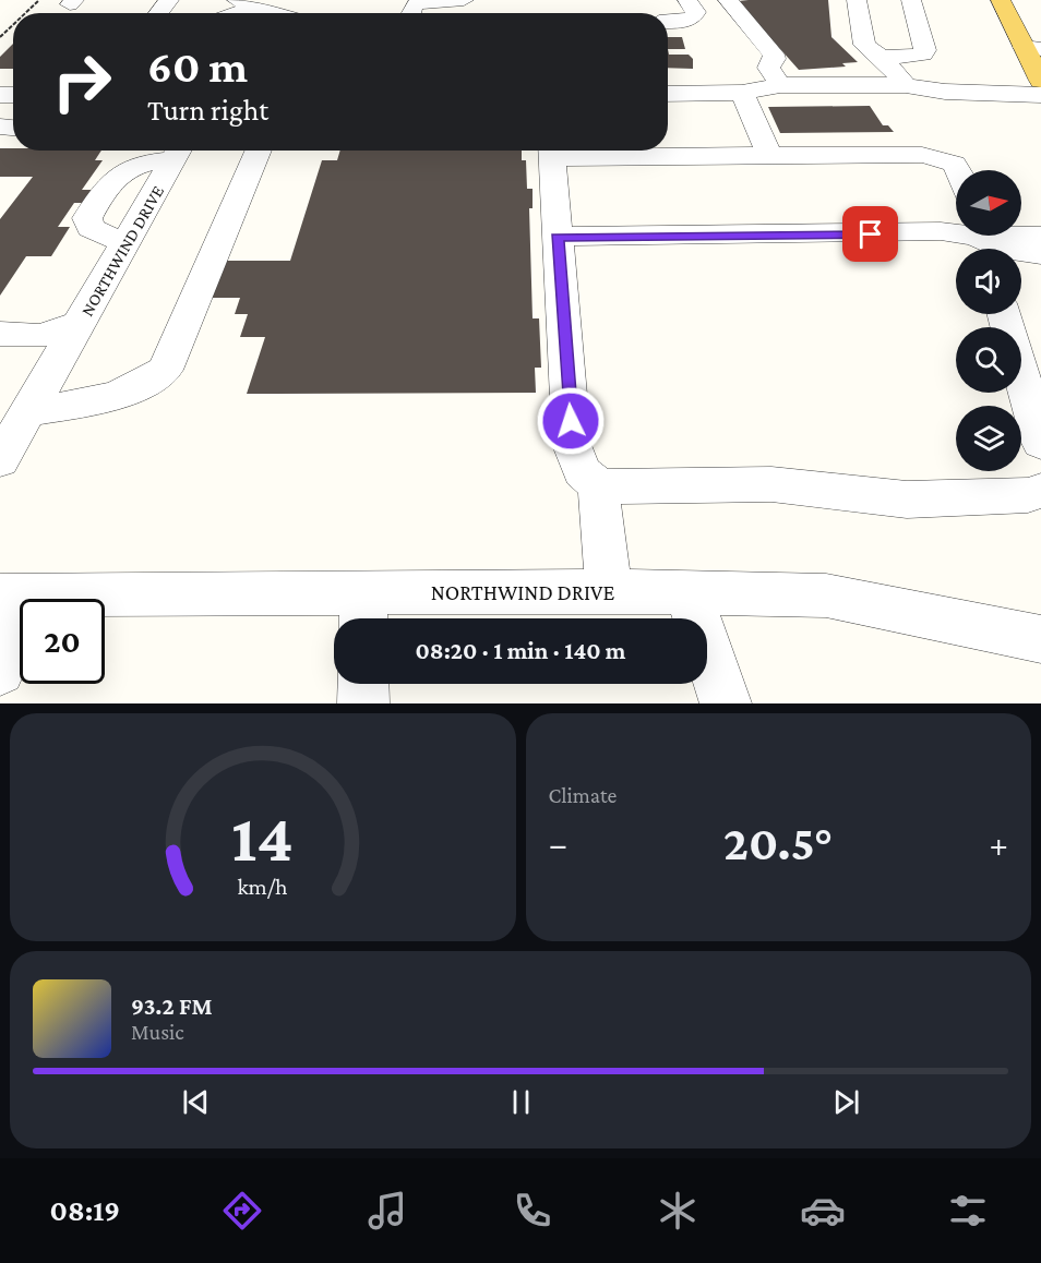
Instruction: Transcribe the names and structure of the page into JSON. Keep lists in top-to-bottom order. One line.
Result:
{"streets":{"street":["NORTHWIND DRIVE"]},"north":"right","page":{"turn":["60 m","Turn right"],"limit":"20","trip":"08:20 · 1 min · 140 m","tile":"Climate","heat":["−","20.5°","+"],"song":["93.2 FM","Music"],"tabs":"08:19","gauge":["14","km/h"]}}
